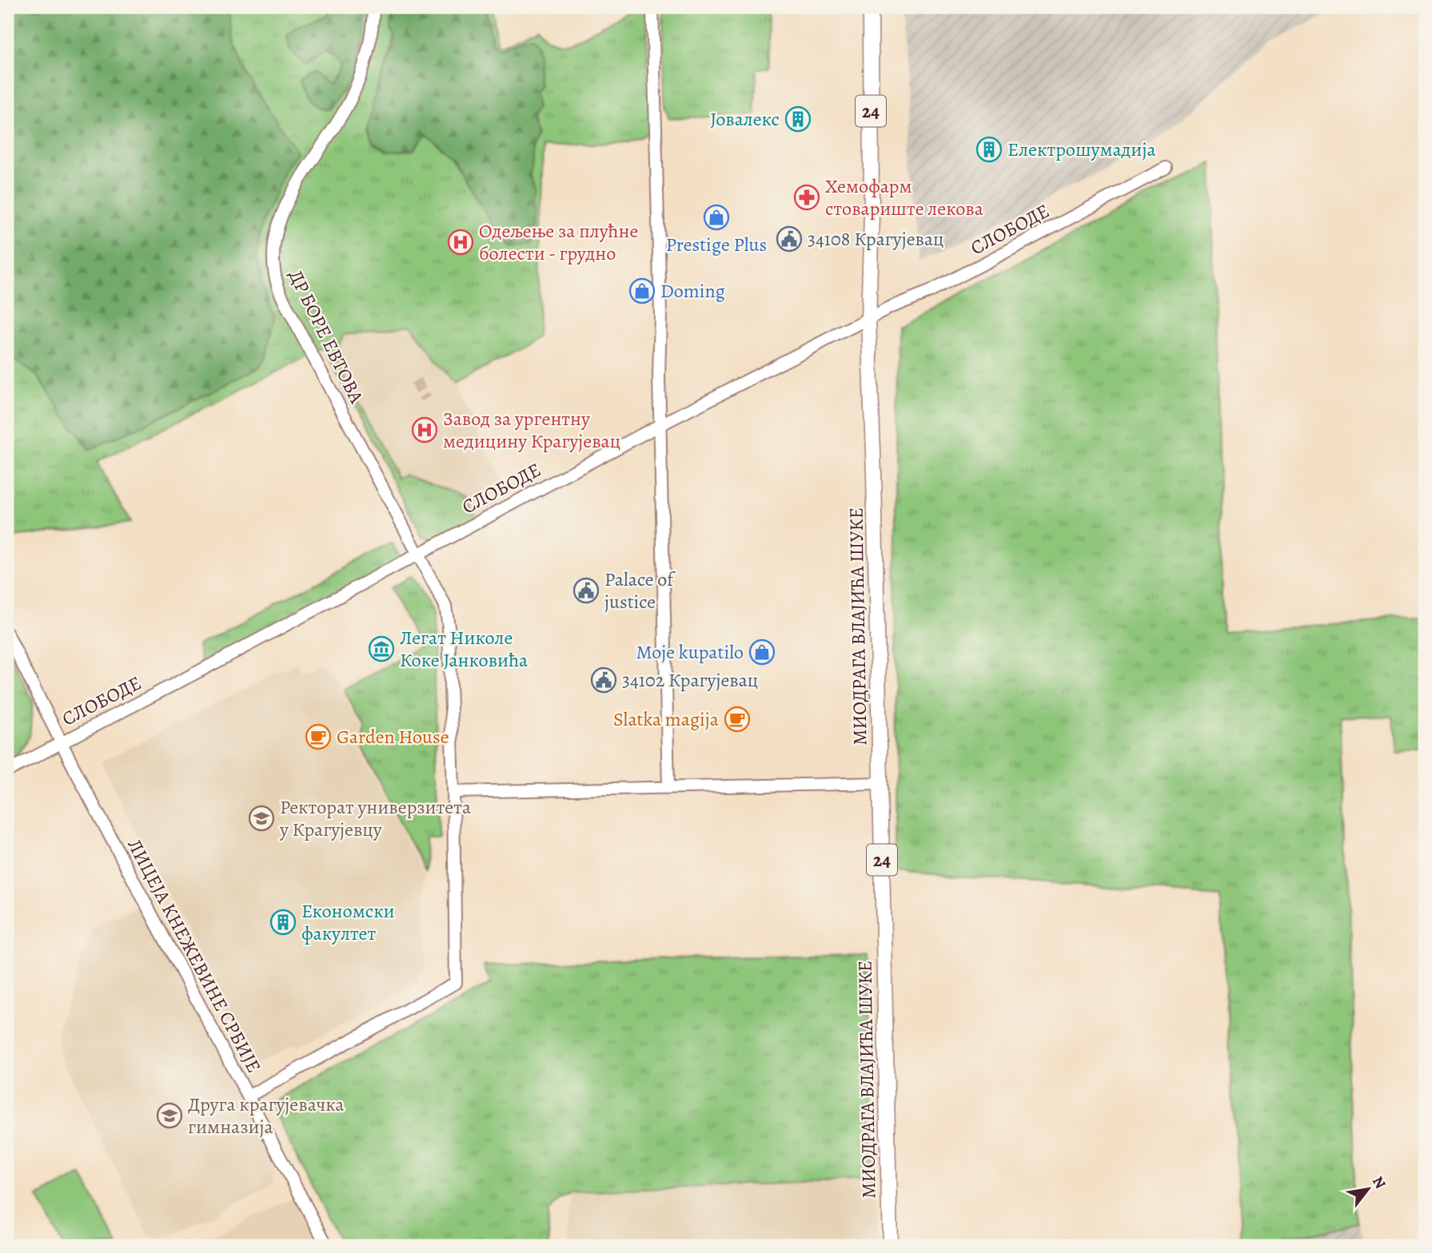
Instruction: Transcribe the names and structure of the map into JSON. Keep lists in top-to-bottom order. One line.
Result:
{"streets":{"main road":["24","МИОДРАГА ВЛАЈИЋА ШУКЕ"],"street":["СЛОБОДЕ","ДР БОРЕ ЕВТОВА","ЛИЦЕЈА КНЕЖЕВИНЕ СРБИЈЕ"]},"crossings":[["СЛОБОДЕ","ДР БОРЕ ЕВТОВА"],["СЛОБОДЕ","МИОДРАГА ВЛАЈИЋА ШУКЕ"],["СЛОБОДЕ","ЛИЦЕЈА КНЕЖЕВИНЕ СРБИЈЕ"],["ДР БОРЕ ЕВТОВА","ЛИЦЕЈА КНЕЖЕВИНЕ СРБИЈЕ"]],"places":{"building":["Јовалекс","Електрошумадија","Економски факултет"],"pharmacy":["Хемофарм стовариште лекова"],"shop":["Prestige Plus","Doming","Moje kupatilo"],"public building":["34108 Крагујевац","Palace of justice","34102 Крагујевац"],"hospital":["Одељење за плућне болести - грудно","Завод за ургентну медицину Крагујевац"],"museum":["Легат Николе Коке Јанковића"],"cafe":["Slatka magija","Garden House"],"school or university":["Ректорат универзитета у Крагујевцу","Друга крагујевачка гимназија"]},"north":"top right"}
